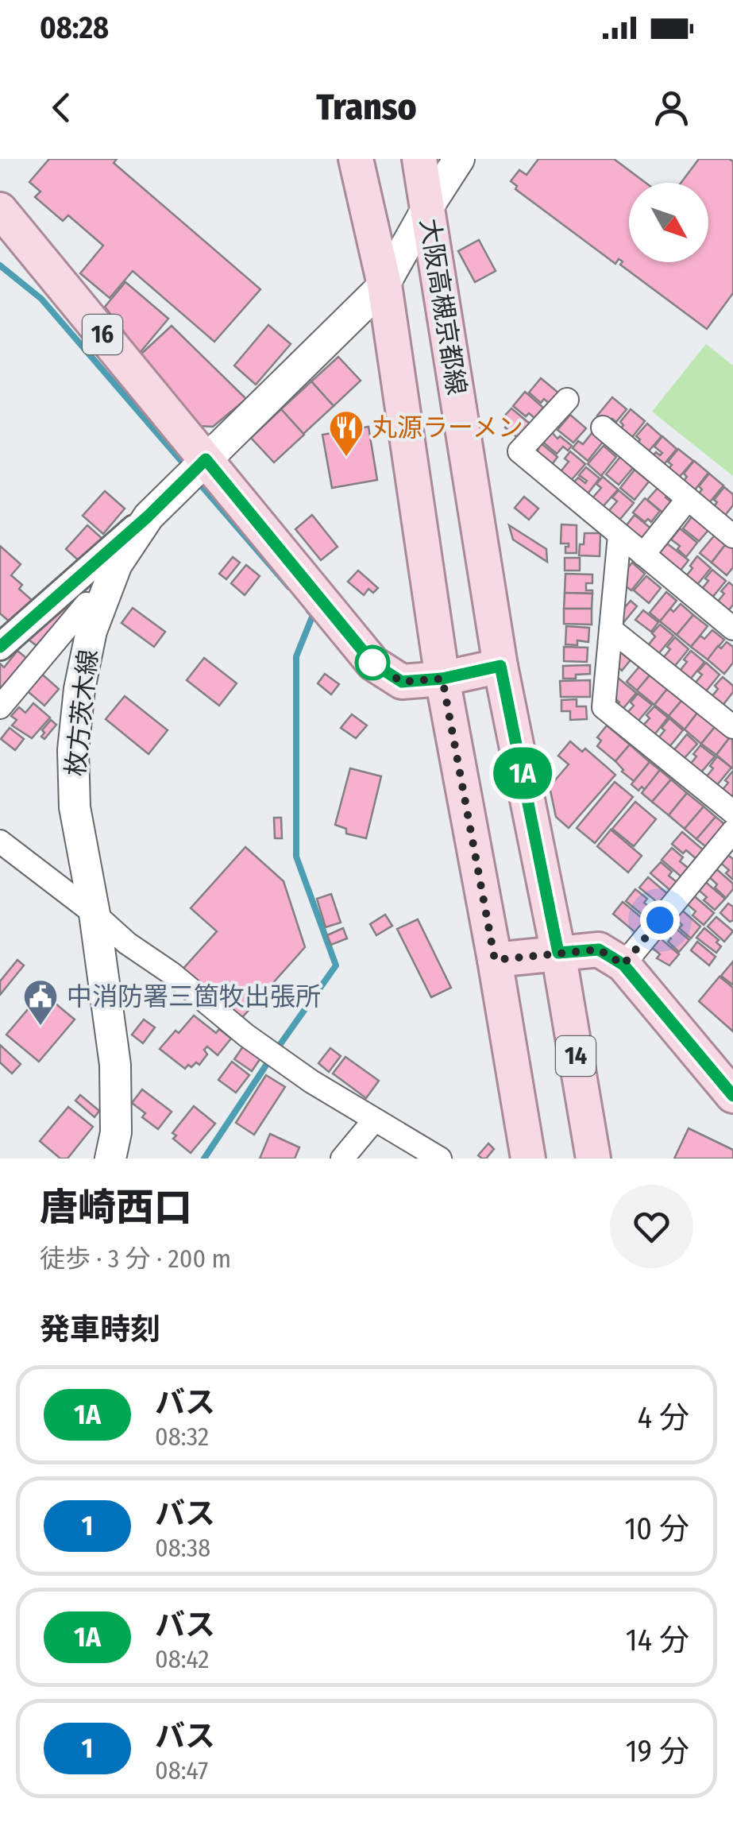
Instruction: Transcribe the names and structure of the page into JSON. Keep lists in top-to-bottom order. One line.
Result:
{"streets":{"main road":["大阪高槻京都線","16","枚方茨木線","14"]},"crossings":[["大阪高槻京都線","16"],["大阪高槻京都線","枚方茨木線"],["16","枚方茨木線"]],"places":{"restaurant":["丸源ラーメン"],"public building":["中消防署三箇牧出張所"]},"lines":["bus line 1A"],"north":"bottom right","page":{"status":"08:28","header":"Transo","on_map":"1A","heading":[["唐崎西口","徒歩 · 3 分 · 200 m"],"発車時刻"],"list":[{"mark":"1A","name":"バス","note":"08:32","value":"4 分"},{"mark":"1","name":"バス","note":"08:38","value":"10 分"},{"mark":"1A","name":"バス","note":"08:42","value":"14 分"},{"mark":"1","name":"バス","note":"08:47","value":"19 分"}]}}
